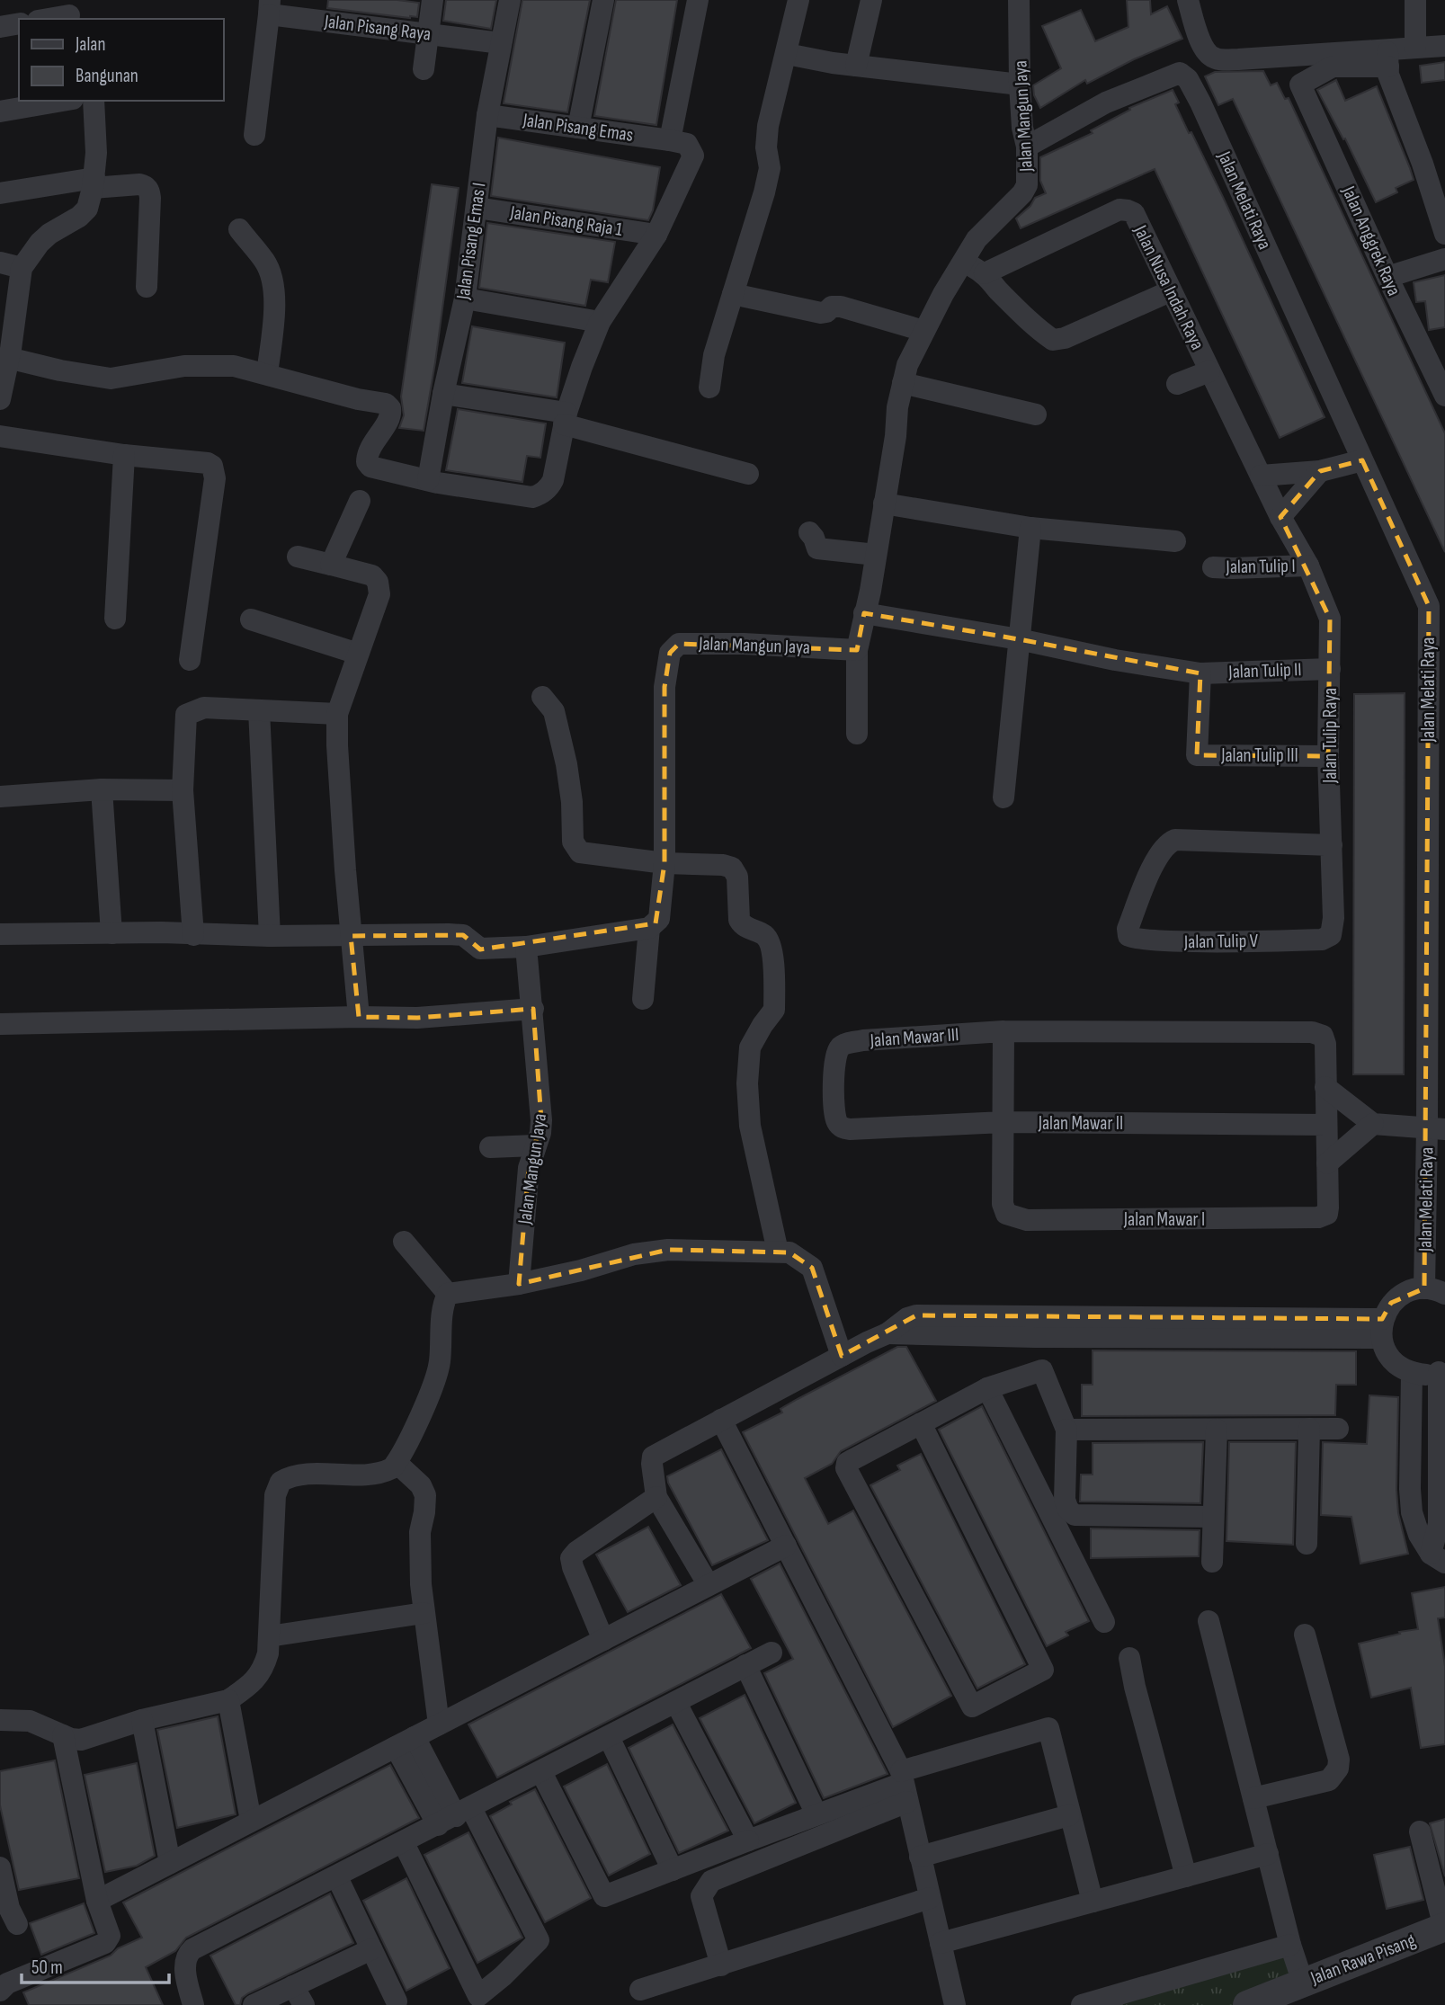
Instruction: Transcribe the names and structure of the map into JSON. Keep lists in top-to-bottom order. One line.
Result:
{"streets":{"street":["Jalan Pisang Raya","Jalan Mangun Jaya","Jalan Pisang Emas","Jalan Melati Raya","Jalan Pisang Raja 1","Jalan Pisang Emas I","Jalan Anggrek Raya","Jalan Nusa Indah Raya","Jalan Tulip I","Jalan Tulip II","Jalan Tulip Raya","Jalan Tulip III","Jalan Tulip V","Jalan Mawar III","Jalan Mawar II","Jalan Mawar I","Jalan Rawa Pisang"]},"crossings":[["Jalan Pisang Raya","Jalan Pisang Emas I"],["Jalan Mangun Jaya","Jalan Melati Raya"],["Jalan Mangun Jaya","Jalan Tulip II"],["Jalan Pisang Emas","Jalan Pisang Emas I"],["Jalan Pisang Raja 1","Jalan Pisang Emas I"],["Jalan Nusa Indah Raya","Jalan Tulip Raya"],["Jalan Tulip I","Jalan Tulip Raya"],["Jalan Tulip II","Jalan Tulip Raya"],["Jalan Tulip II","Jalan Tulip III"],["Jalan Tulip Raya","Jalan Tulip III"],["Jalan Tulip Raya","Jalan Tulip V"],["Jalan Mawar III","Jalan Mawar II"],["Jalan Mawar III","Jalan Mawar I"],["Jalan Mawar II","Jalan Mawar I"]],"legend":["Jalan","Bangunan"],"scale_bar":"50 m"}
